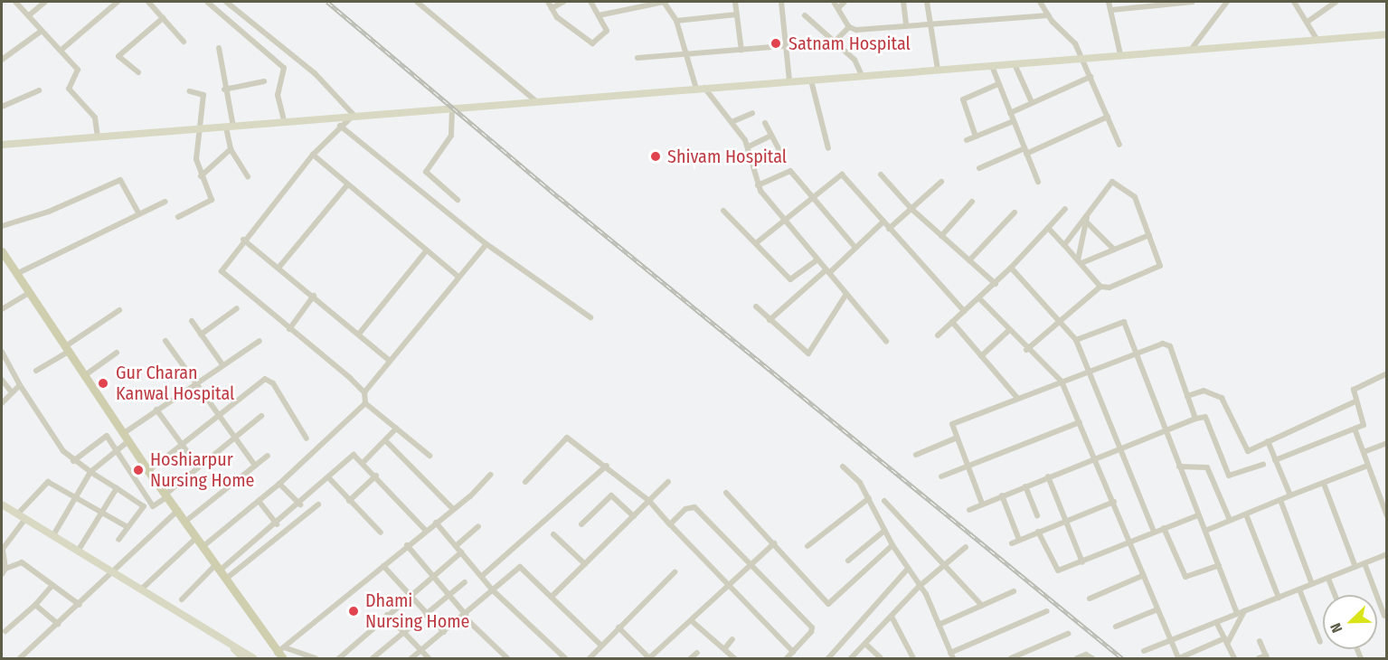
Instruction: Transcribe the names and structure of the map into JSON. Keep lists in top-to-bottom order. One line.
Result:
{"places":["Satnam Hospital","Shivam Hospital","Gur Charan Kanwal Hospital","Hoshiarpur Nursing Home","Dhami Nursing Home"],"north":"bottom left"}
